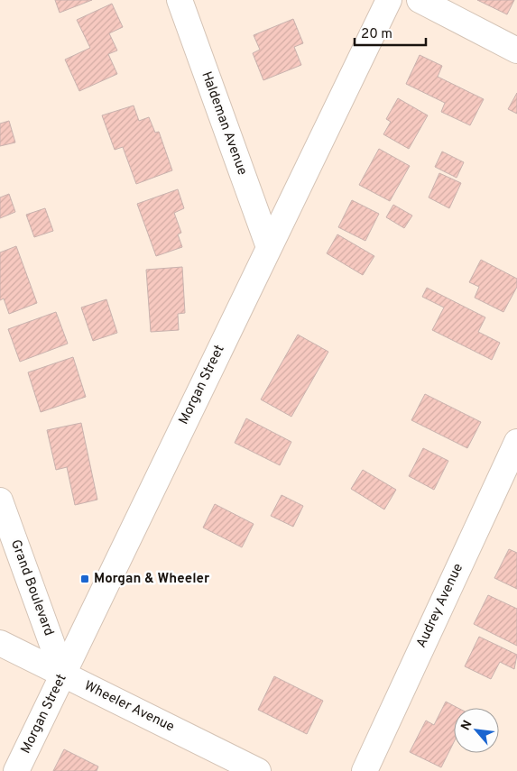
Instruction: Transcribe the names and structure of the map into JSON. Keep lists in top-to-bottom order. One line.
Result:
{"streets":{"street":["Haldeman Avenue","Morgan Street","Grand Boulevard","Audrey Avenue","Wheeler Avenue"]},"crossings":[["Haldeman Avenue","Morgan Street"],["Morgan Street","Grand Boulevard"],["Morgan Street","Wheeler Avenue"],["Grand Boulevard","Wheeler Avenue"]],"places":{"transit":["Morgan & Wheeler"]},"scale_bar":"20 m","north":"top left"}
